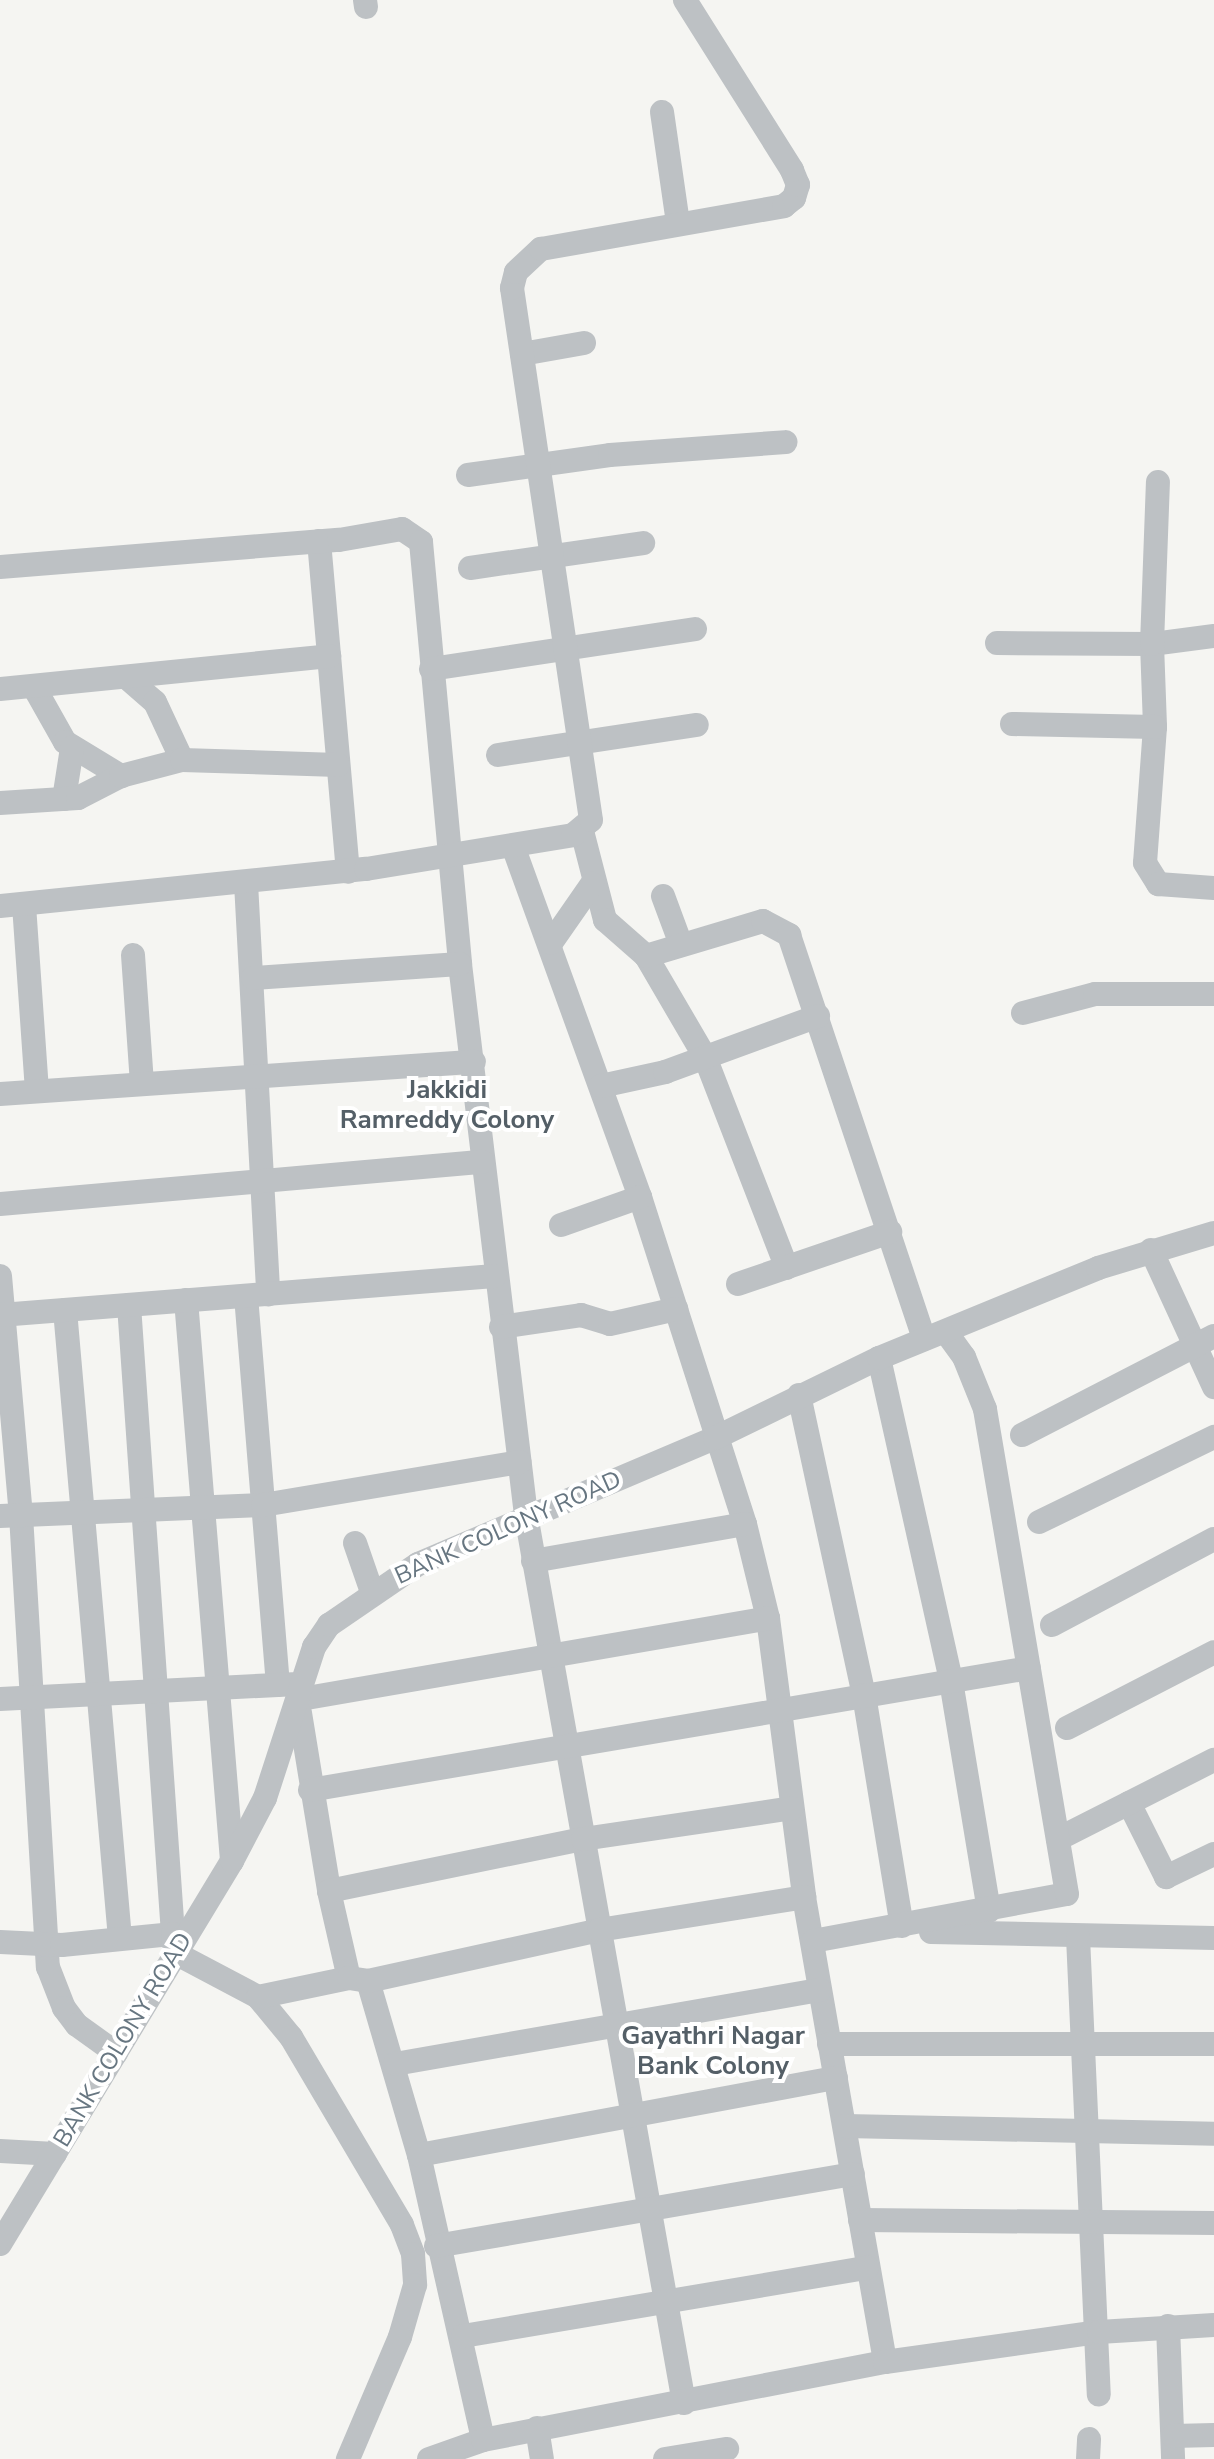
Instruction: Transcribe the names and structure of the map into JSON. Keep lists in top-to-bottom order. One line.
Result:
{"streets":{"street":["BANK COLONY ROAD"]},"districts":["Jakkidi Ramreddy Colony","Gayathri Nagar Bank Colony"]}
